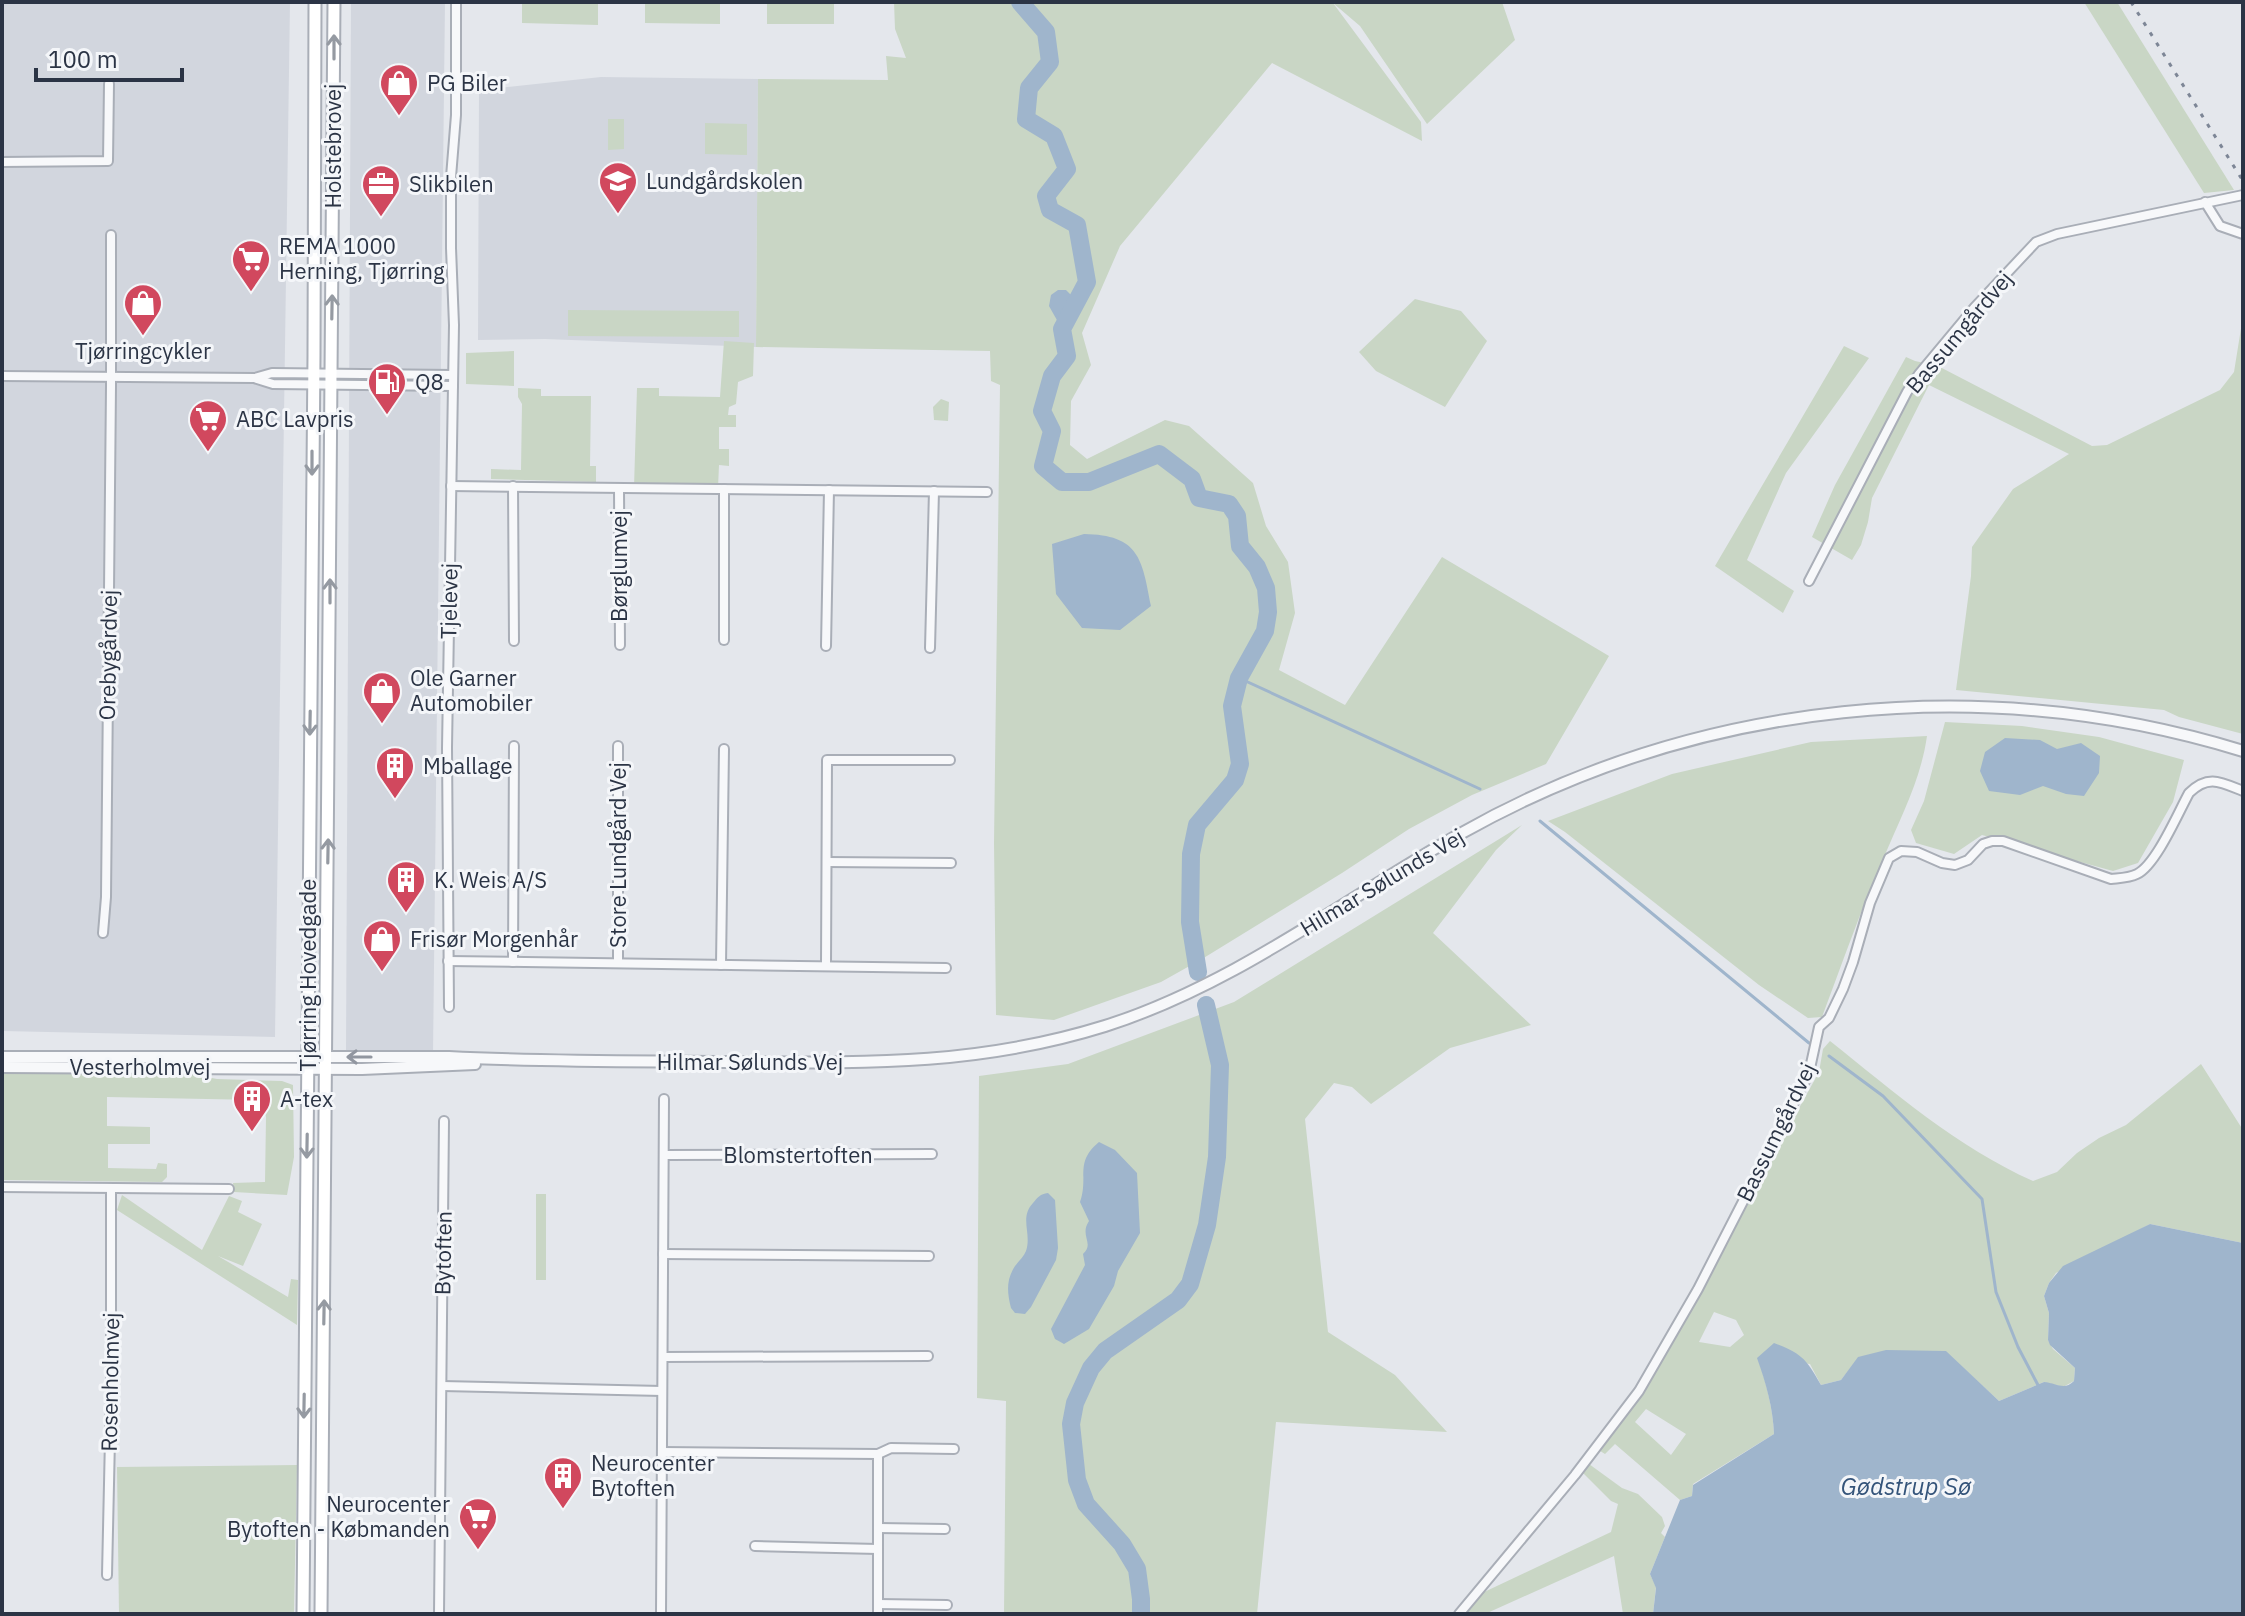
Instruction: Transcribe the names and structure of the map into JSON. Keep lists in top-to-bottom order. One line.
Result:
{"streets":{"main road":["Holstebrovej","Tjørring Hovedgade"],"street":["Bassumgårdvej","Børglumvej","Tjelevej","Orebygårdvej","Store Lundgård Vej","Hilmar Sølunds Vej","Vesterholmvej","Blomstertoften","Bytoften","Rosenholmvej"]},"crossings":[["Holstebrovej","Tjørring Hovedgade"],["Børglumvej","Tjelevej"],["Tjelevej","Store Lundgård Vej"],["Hilmar Sølunds Vej","Tjørring Hovedgade"],["Hilmar Sølunds Vej","Vesterholmvej"],["Tjørring Hovedgade","Vesterholmvej"]],"water":["Gødstrup Sø"],"places":{"shop":["PG Biler","Tjørringcykler","Ole Garner Automobiler","Frisør Morgenhår"],"school or university":["Lundgårdskolen"],"office":["Slikbilen"],"supermarket":["REMA 1000 Herning, Tjørring","ABC Lavpris","Neurocenter Bytoften - Købmanden"],"fuel station":["Q8"],"building":["Mballage","K. Weis A/S","A-tex","Neurocenter Bytoften"]},"scale_bar":"100 m"}
